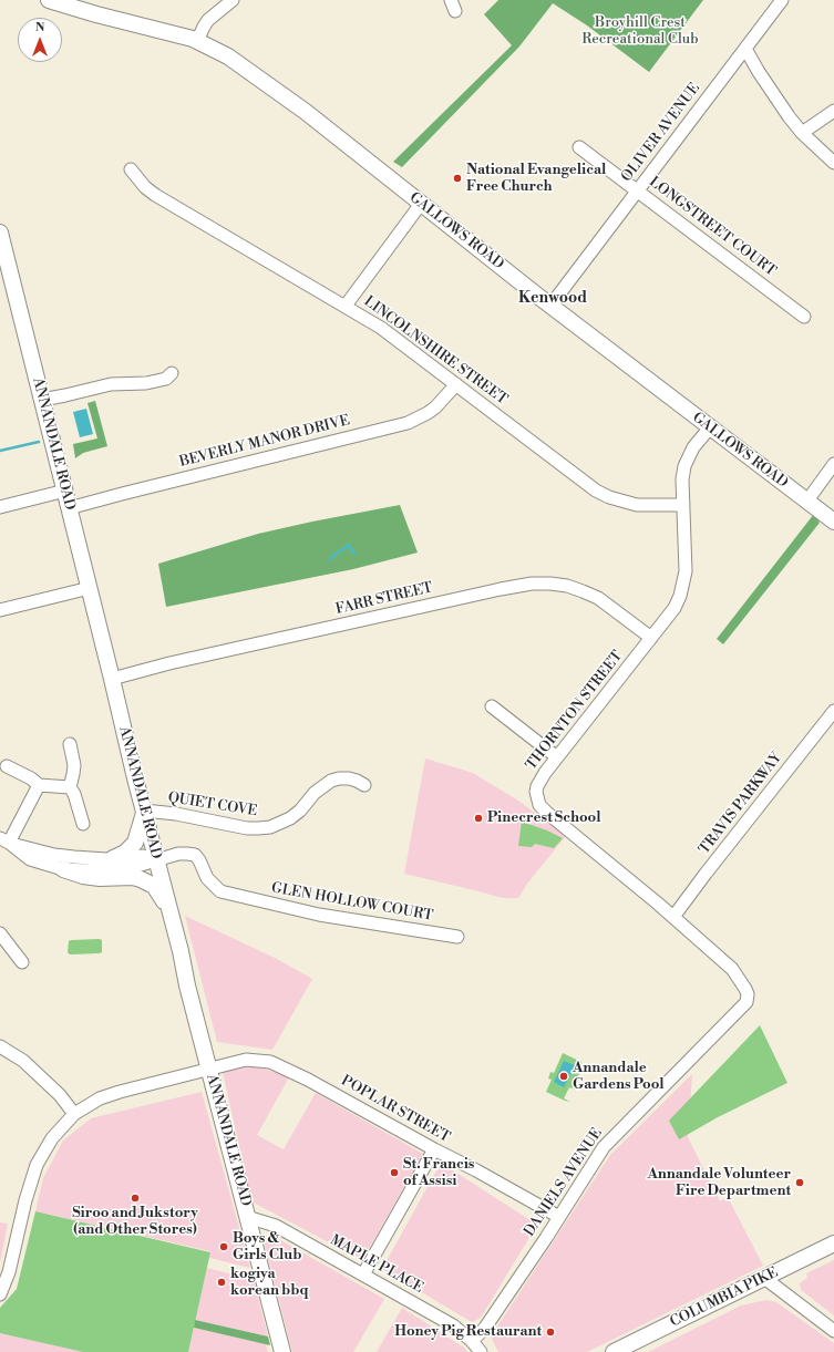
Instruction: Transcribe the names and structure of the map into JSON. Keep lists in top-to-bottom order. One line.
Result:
{"streets":{"main road":["GALLOWS ROAD","ANNANDALE ROAD","COLUMBIA PIKE"],"street":["OLIVER AVENUE","LONGSTREET COURT","LINCOLNSHIRE STREET","BEVERLY MANOR DRIVE","FARR STREET","THORNTON STREET","TRAVIS PARKWAY","QUIET COVE","GLEN HOLLOW COURT","POPLAR STREET","DANIELS AVENUE","MAPLE PLACE"]},"crossings":[["OLIVER AVENUE","LONGSTREET COURT"],["OLIVER AVENUE","GALLOWS ROAD"],["GALLOWS ROAD","THORNTON STREET"],["LINCOLNSHIRE STREET","BEVERLY MANOR DRIVE"],["LINCOLNSHIRE STREET","THORNTON STREET"],["BEVERLY MANOR DRIVE","ANNANDALE ROAD"],["ANNANDALE ROAD","FARR STREET"],["ANNANDALE ROAD","QUIET COVE"],["ANNANDALE ROAD","GLEN HOLLOW COURT"],["ANNANDALE ROAD","POPLAR STREET"],["ANNANDALE ROAD","MAPLE PLACE"],["FARR STREET","THORNTON STREET"],["THORNTON STREET","TRAVIS PARKWAY"],["THORNTON STREET","DANIELS AVENUE"],["POPLAR STREET","DANIELS AVENUE"],["DANIELS AVENUE","MAPLE PLACE"]],"districts":["Kenwood"],"parks":["Broyhill Crest Recreational Club"],"places":["National Evangelical Free Church","Pinecrest School","Annandale Gardens Pool","St. Francis of Assisi","Annandale Volunteer Fire Department","Siroo and Jukstory (and Other Stores)","Boys & Girls Club","kogiya korean bbq","Honey Pig Restaurant"],"north":"top"}
